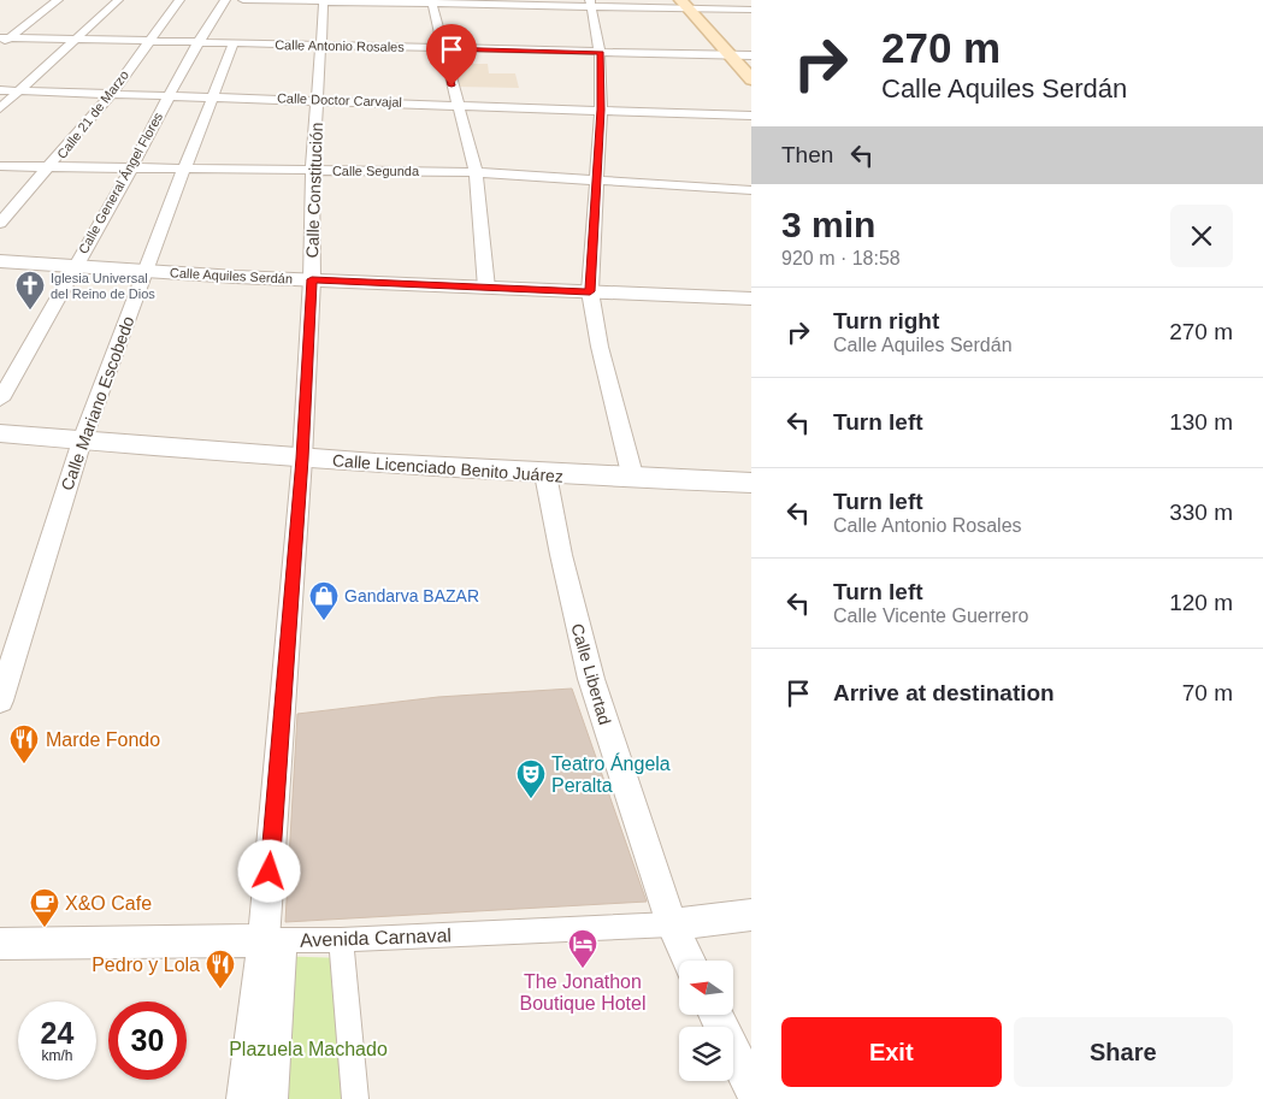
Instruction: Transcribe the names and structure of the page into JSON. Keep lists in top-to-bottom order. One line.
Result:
{"streets":{"street":["Calle Antonio Rosales","Calle Doctor Carvajal","Calle 21 de Marzo","Calle Segunda","Calle General Ángel Flores","Calle Constitución","Calle Aquiles Serdán","Calle Mariano Escobedo","Calle Licenciado Benito Juárez","Calle Libertad","Avenida Carnaval"]},"crossings":[["Calle Antonio Rosales","Calle 21 de Marzo"],["Calle Antonio Rosales","Calle General Ángel Flores"],["Calle Antonio Rosales","Calle Constitución"],["Calle Antonio Rosales","Calle Mariano Escobedo"],["Calle Doctor Carvajal","Calle 21 de Marzo"],["Calle Doctor Carvajal","Calle General Ángel Flores"],["Calle Doctor Carvajal","Calle Constitución"],["Calle Doctor Carvajal","Calle Mariano Escobedo"],["Calle 21 de Marzo","Calle Segunda"],["Calle Segunda","Calle General Ángel Flores"],["Calle Segunda","Calle Constitución"],["Calle Segunda","Calle Mariano Escobedo"],["Calle General Ángel Flores","Calle Aquiles Serdán"],["Calle Constitución","Calle Aquiles Serdán"],["Calle Constitución","Calle Licenciado Benito Juárez"],["Calle Constitución","Avenida Carnaval"],["Calle Aquiles Serdán","Calle Mariano Escobedo"],["Calle Mariano Escobedo","Calle Licenciado Benito Juárez"],["Calle Licenciado Benito Juárez","Calle Libertad"],["Calle Libertad","Avenida Carnaval"]],"parks":["Plazuela Machado"],"places":{"church":["Iglesia Universal del Reino de Dios"],"shop":["Gandarva BAZAR"],"restaurant":["Marde Fondo","Pedro y Lola"],"theatre":["Teatro Ángela Peralta"],"cafe":["X&O Cafe"],"hotel":["The Jonathon Boutique Hotel"]},"north":"left","page":{"turn":["270 m","Calle Aquiles Serdán"],"then":"Then","heading":["3 min","920 m · 18:58"],"list":[{"name":"Turn right","note":"Calle Aquiles Serdán","value":"270 m"},{"name":"Turn left","value":"130 m"},{"name":"Turn left","note":"Calle Antonio Rosales","value":"330 m"},{"name":"Turn left","note":"Calle Vicente Guerrero","value":"120 m"},{"name":"Arrive at destination","value":"70 m"}],"speed":"24 km/h","limit":"30","buttons":["Exit","Share"]}}
